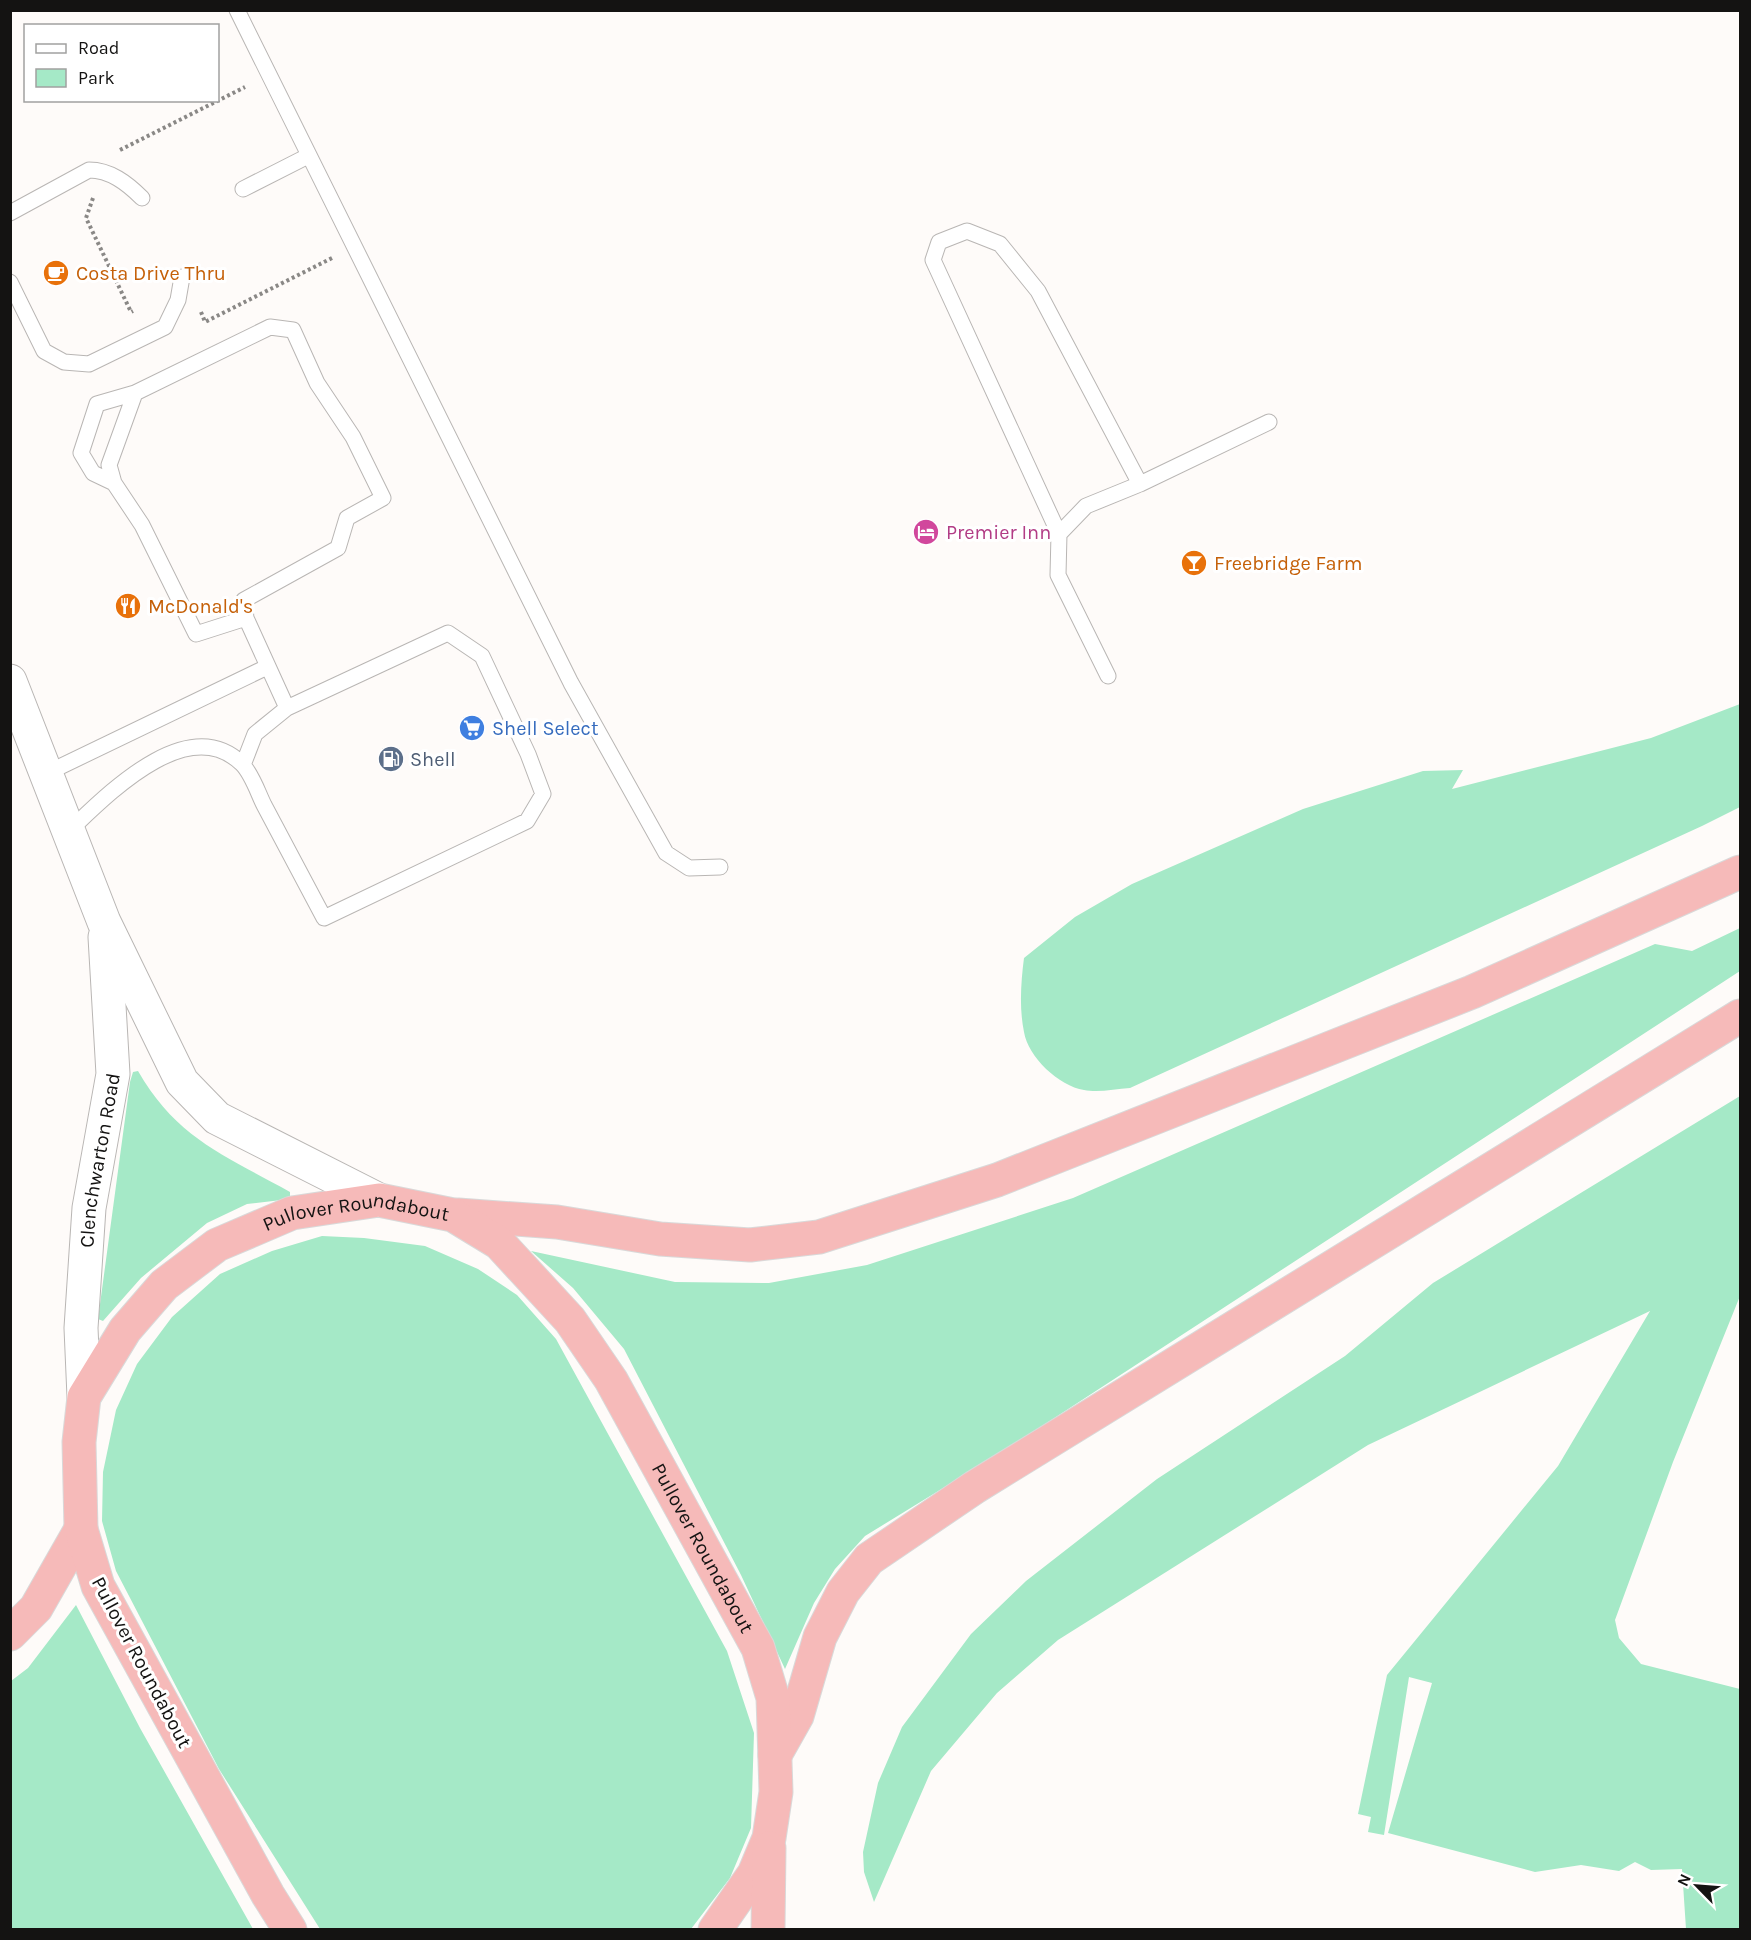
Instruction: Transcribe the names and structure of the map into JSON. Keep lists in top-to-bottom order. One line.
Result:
{"streets":{"highway":["Pullover Roundabout"],"street":["Clenchwarton Road"]},"crossings":[["Clenchwarton Road","Pullover Roundabout"]],"places":{"cafe":["Costa Drive Thru"],"hotel":["Premier Inn"],"bar":["Freebridge Farm"],"restaurant":["McDonald's"],"supermarket":["Shell Select"],"fuel station":["Shell"]},"legend":["Road","Park"],"north":"top left"}
